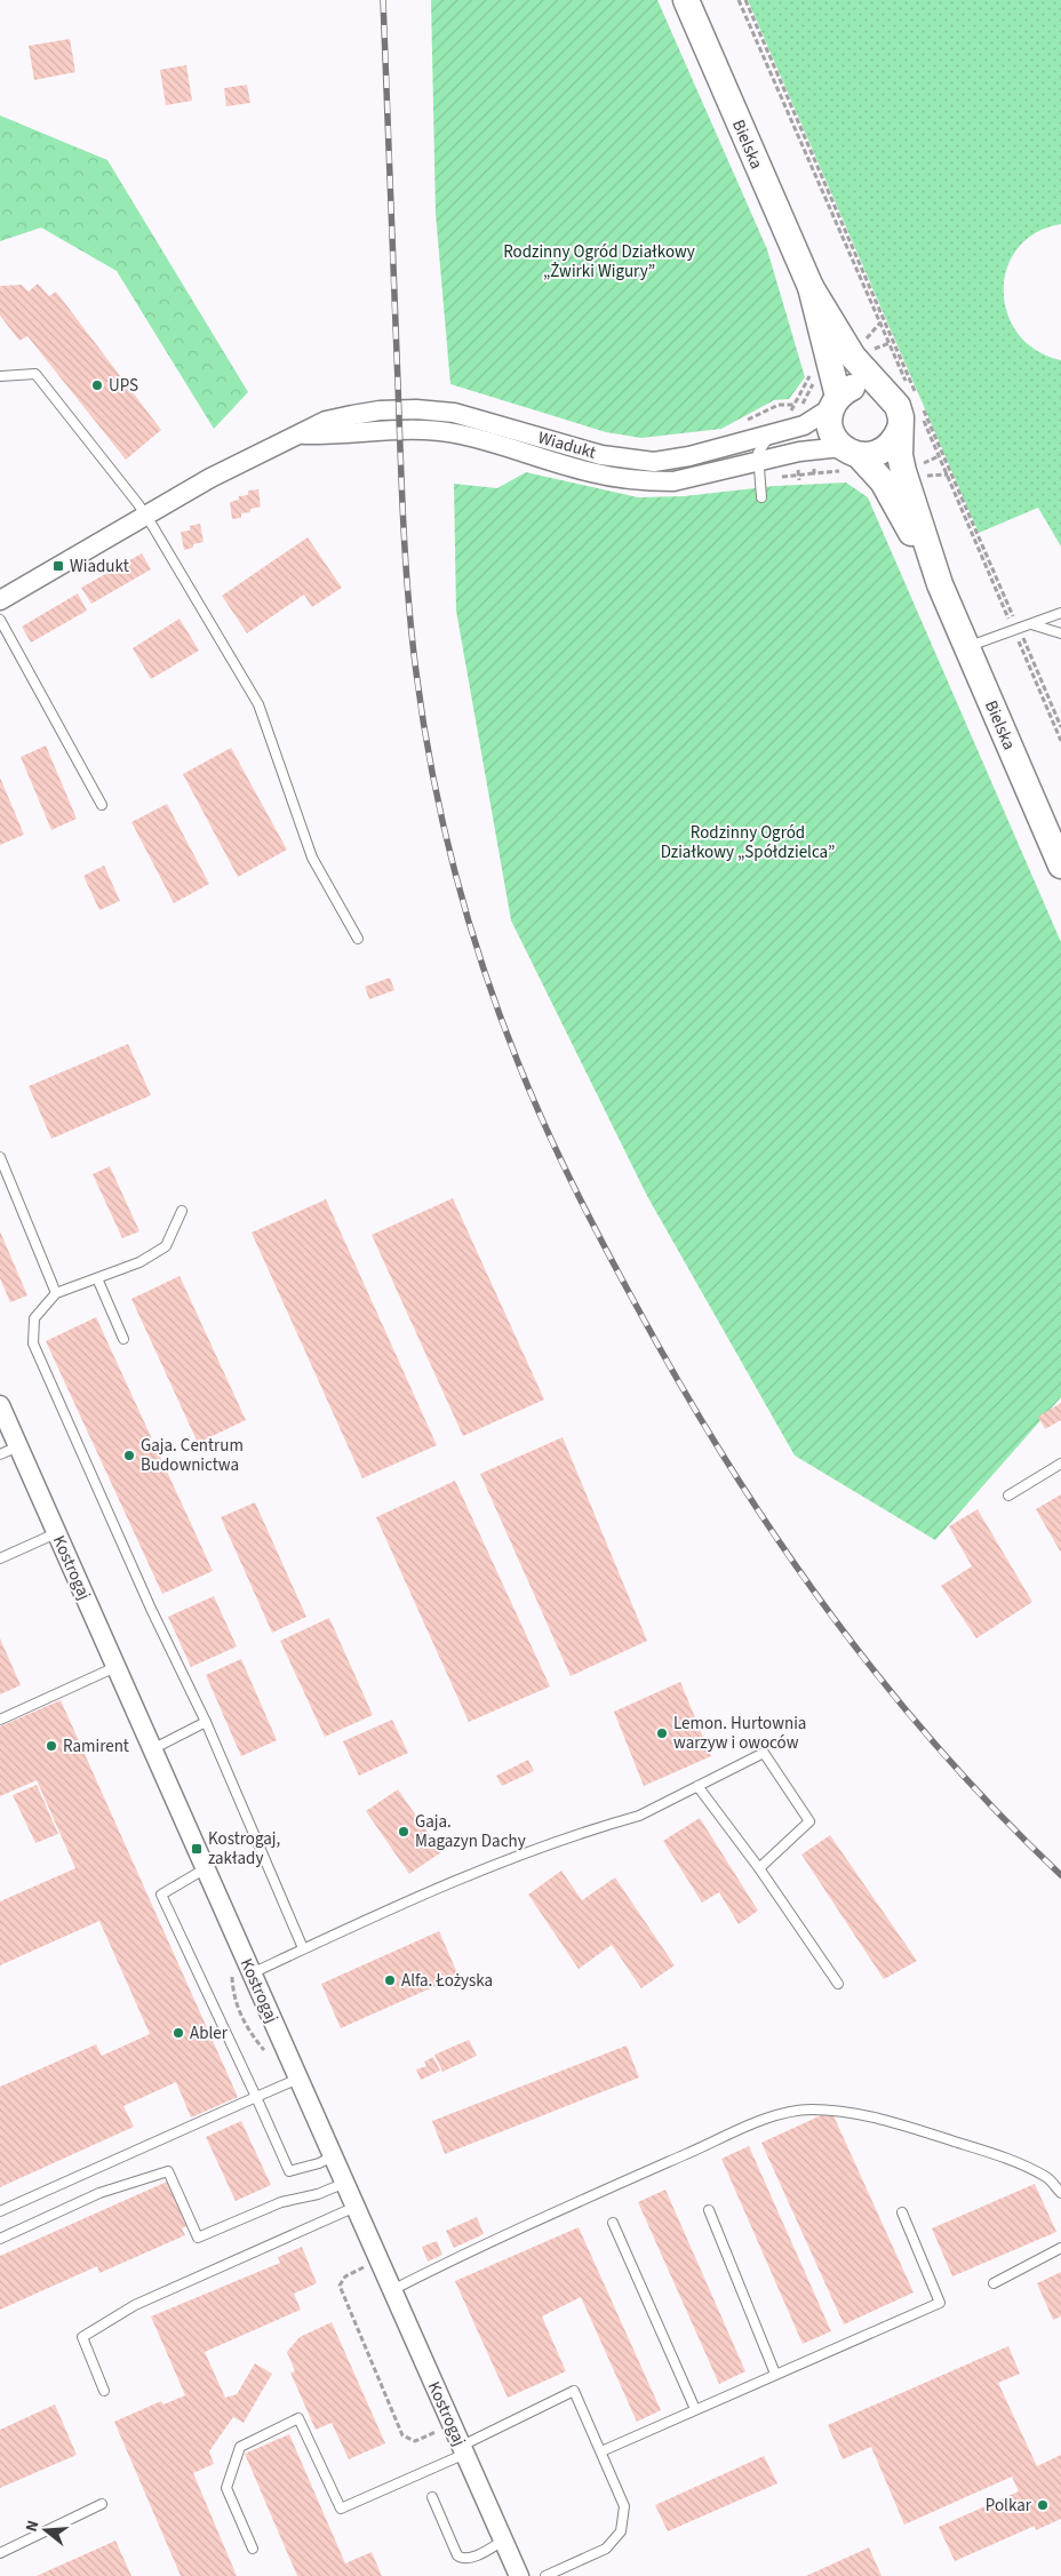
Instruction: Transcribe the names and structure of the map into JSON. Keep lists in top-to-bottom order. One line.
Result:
{"streets":{"main road":["Bielska"],"street":["Wiadukt","Kostrogaj"]},"crossings":[["Bielska","Wiadukt"]],"parks":["Rodzinny Ogród Działkowy „Żwirki Wigury”","Rodzinny Ogród Działkowy „Spółdzielca”"],"places":{"other":["UPS","Gaja. Centrum Budownictwa","Lemon. Hurtownia warzyw i owoców","Ramirent","Gaja. Magazyn Dachy","Alfa. Łożyska","Abler","Polkar"],"transit":["Wiadukt","Kostrogaj, zakłady"]},"north":"left"}
